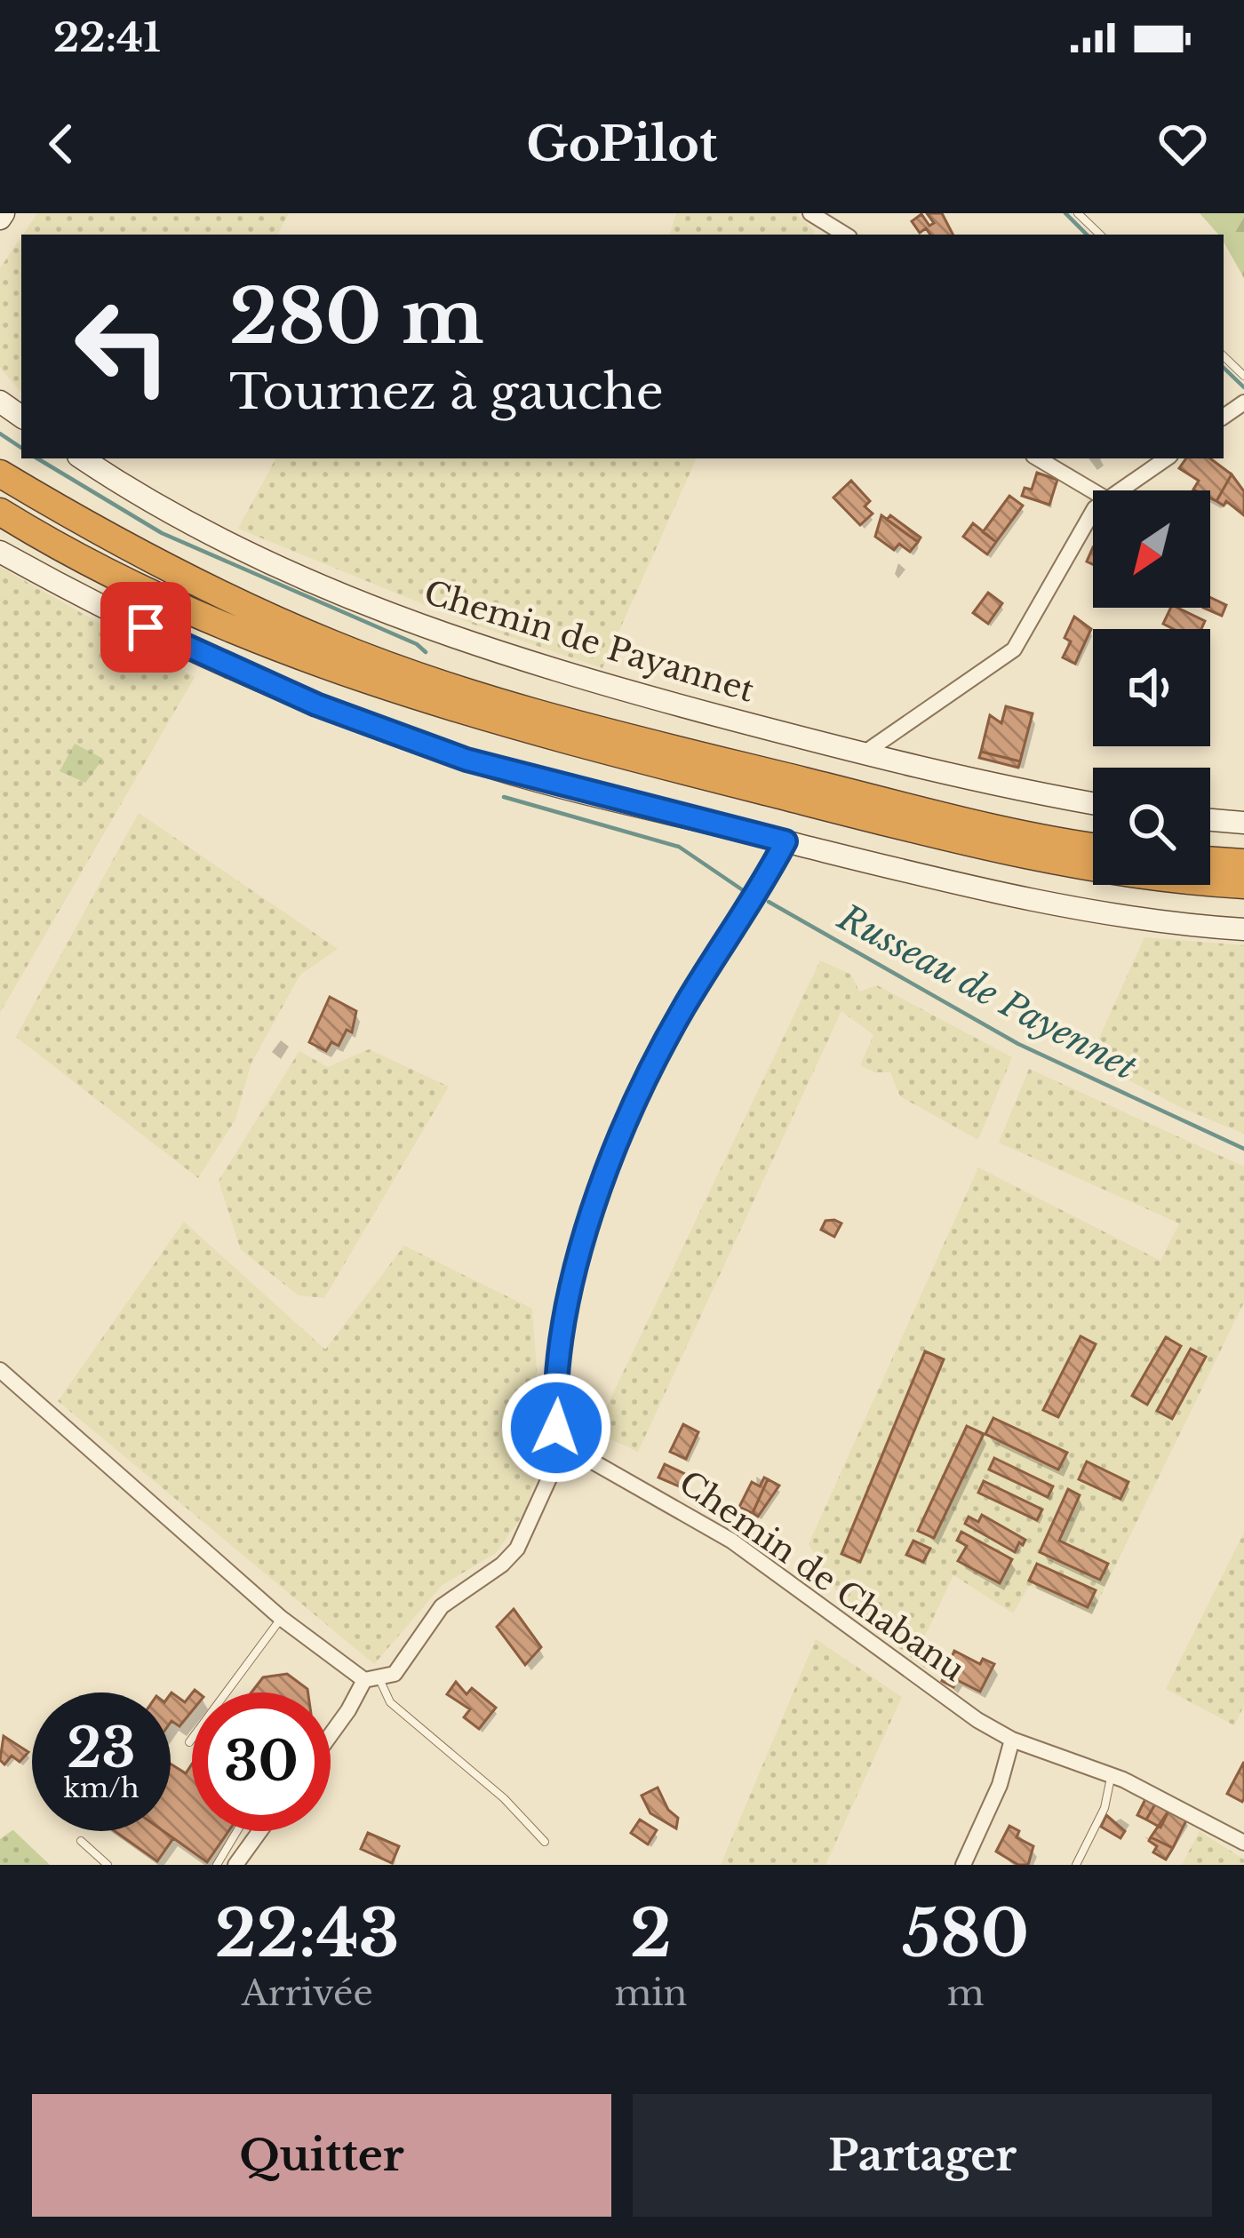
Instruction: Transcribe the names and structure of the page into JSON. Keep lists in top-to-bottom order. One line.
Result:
{"streets":{"street":["Chemin de Payannet","Chemin de Chabanu"]},"water":["Russeau de Payennet"],"north":"bottom left","page":{"status":"22:41","header":"GoPilot","turn":["280 m","Tournez à gauche"],"speed":"23 km/h","limit":"30","eta":["22:43","Arrivée","2","min","580","m"],"buttons":["Quitter","Partager"]}}
